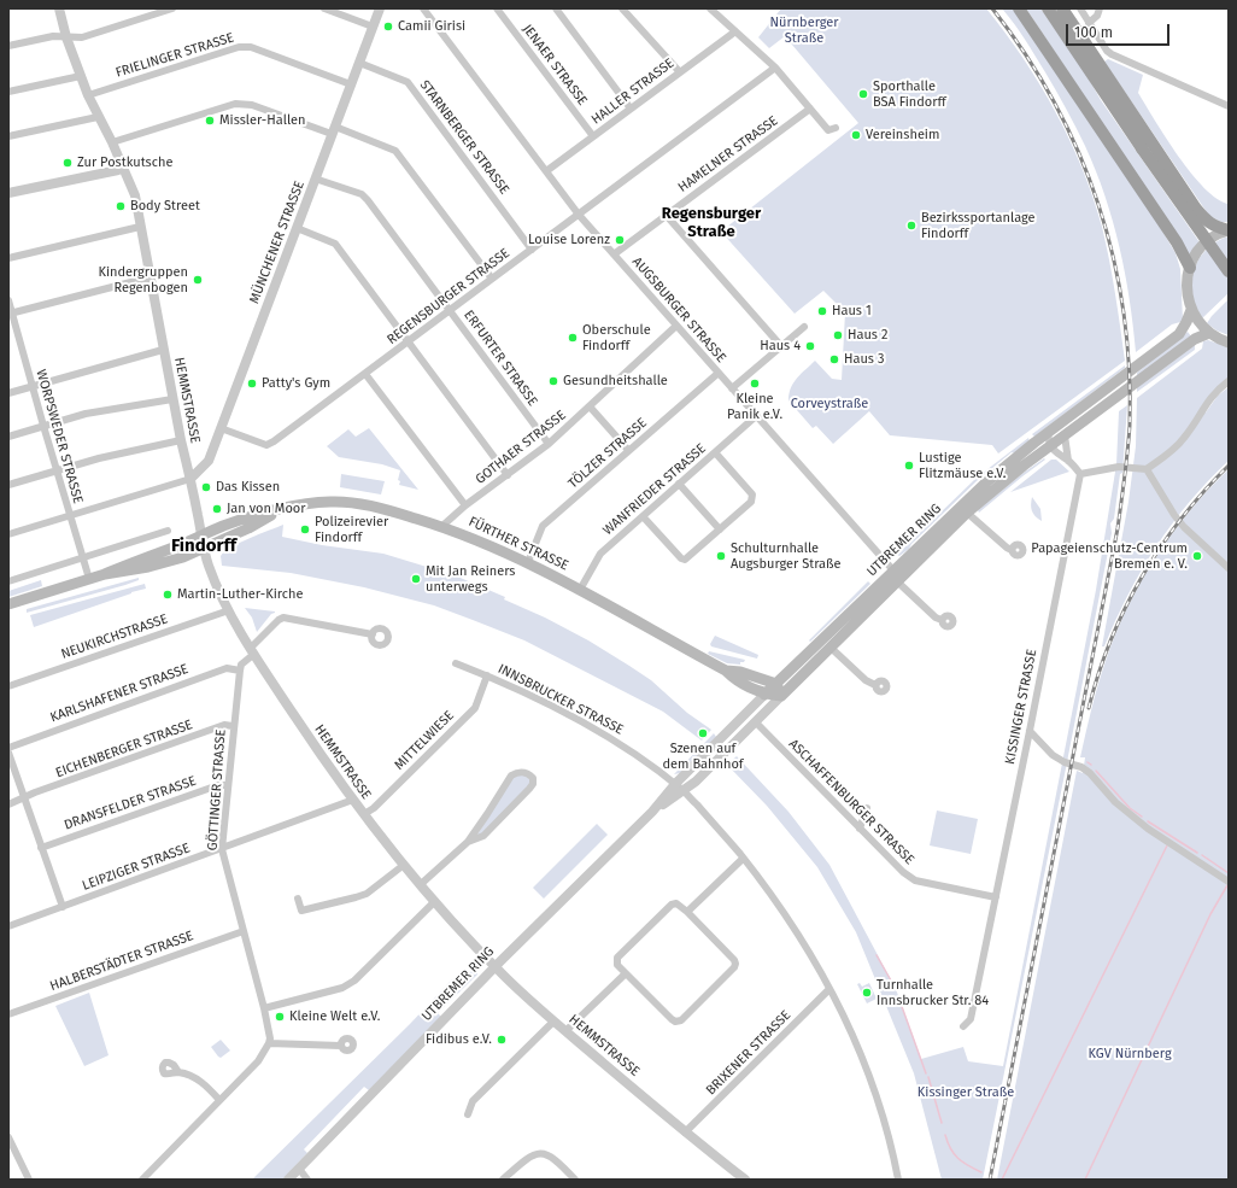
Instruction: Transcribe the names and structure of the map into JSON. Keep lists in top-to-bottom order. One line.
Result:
{"streets":{"main road":["UTBREMER RING","FÜRTHER STRASSE"],"street":["FRIELINGER STRASSE","JENAER STRASSE","HALLER STRASSE","STARNBERGER STRASSE","HAMELNER STRASSE","MÜNCHENER STRASSE","REGENSBURGER STRASSE","AUGSBURGER STRASSE","ERFURTER STRASSE","HEMMSTRASSE","WORPSWEDER STRASSE","GOTHAER STRASSE","TÖLZER STRASSE","WANFRIEDER STRASSE","NEUKIRCHSTRASSE","KARLSHAFENER STRASSE","INNSBRUCKER STRASSE","KISSINGER STRASSE","MITTELWIESE","EICHENBERGER STRASSE","GÖTTINGER STRASSE","ASCHAFFENBURGER STRASSE","DRANSFELDER STRASSE","LEIPZIGER STRASSE","HALBERSTÄDTER STRASSE","BRIXENER STRASSE"]},"crossings":[["FRIELINGER STRASSE","MÜNCHENER STRASSE"],["FRIELINGER STRASSE","HEMMSTRASSE"],["JENAER STRASSE","HALLER STRASSE"],["HALLER STRASSE","AUGSBURGER STRASSE"],["STARNBERGER STRASSE","MÜNCHENER STRASSE"],["STARNBERGER STRASSE","REGENSBURGER STRASSE"],["HAMELNER STRASSE","AUGSBURGER STRASSE"],["MÜNCHENER STRASSE","REGENSBURGER STRASSE"],["MÜNCHENER STRASSE","ERFURTER STRASSE"],["MÜNCHENER STRASSE","HEMMSTRASSE"],["REGENSBURGER STRASSE","AUGSBURGER STRASSE"],["REGENSBURGER STRASSE","ERFURTER STRASSE"],["AUGSBURGER STRASSE","GOTHAER STRASSE"],["AUGSBURGER STRASSE","TÖLZER STRASSE"],["AUGSBURGER STRASSE","WANFRIEDER STRASSE"],["AUGSBURGER STRASSE","UTBREMER RING"],["ERFURTER STRASSE","GOTHAER STRASSE"],["HEMMSTRASSE","UTBREMER RING"],["HEMMSTRASSE","FÜRTHER STRASSE"],["HEMMSTRASSE","NEUKIRCHSTRASSE"],["HEMMSTRASSE","MITTELWIESE"],["HEMMSTRASSE","LEIPZIGER STRASSE"],["HEMMSTRASSE","BRIXENER STRASSE"],["GOTHAER STRASSE","FÜRTHER STRASSE"],["TÖLZER STRASSE","FÜRTHER STRASSE"],["WANFRIEDER STRASSE","FÜRTHER STRASSE"],["UTBREMER RING","FÜRTHER STRASSE"],["UTBREMER RING","INNSBRUCKER STRASSE"],["UTBREMER RING","ASCHAFFENBURGER STRASSE"],["KARLSHAFENER STRASSE","GÖTTINGER STRASSE"],["INNSBRUCKER STRASSE","MITTELWIESE"],["INNSBRUCKER STRASSE","BRIXENER STRASSE"],["KISSINGER STRASSE","ASCHAFFENBURGER STRASSE"],["EICHENBERGER STRASSE","GÖTTINGER STRASSE"],["GÖTTINGER STRASSE","DRANSFELDER STRASSE"],["GÖTTINGER STRASSE","LEIPZIGER STRASSE"],["GÖTTINGER STRASSE","HALBERSTÄDTER STRASSE"]],"districts":["Regensburger Straße","Findorff"],"parks":["Nürnberger Straße","Corveystraße","KGV Nürnberg","Kissinger Straße"],"places":["Camii Girisi","Sporthalle BSA Findorff","Missler-Hallen","Vereinsheim","Zur Postkutsche","Body Street","Bezirkssportanlage Findorff","Louise Lorenz","Kindergruppen Regenbogen","Haus 1","Haus 2","Oberschule Findorff","Haus 4","Haus 3","Gesundheitshalle","Patty's Gym","Kleine Panik e.V.","Lustige Flitzmäuse e.V.","Das Kissen","Jan von Moor","Polizeirevier Findorff","Schulturnhalle Augsburger Straße","Papageienschutz-Centrum Bremen e. V.","Mit Jan Reiners unterwegs","Martin-Luther-Kirche","Szenen auf dem Bahnhof","Turnhalle Innsbrucker Str. 84","Kleine Welt e.V.","Fidibus e.V."],"scale_bar":"100 m"}
